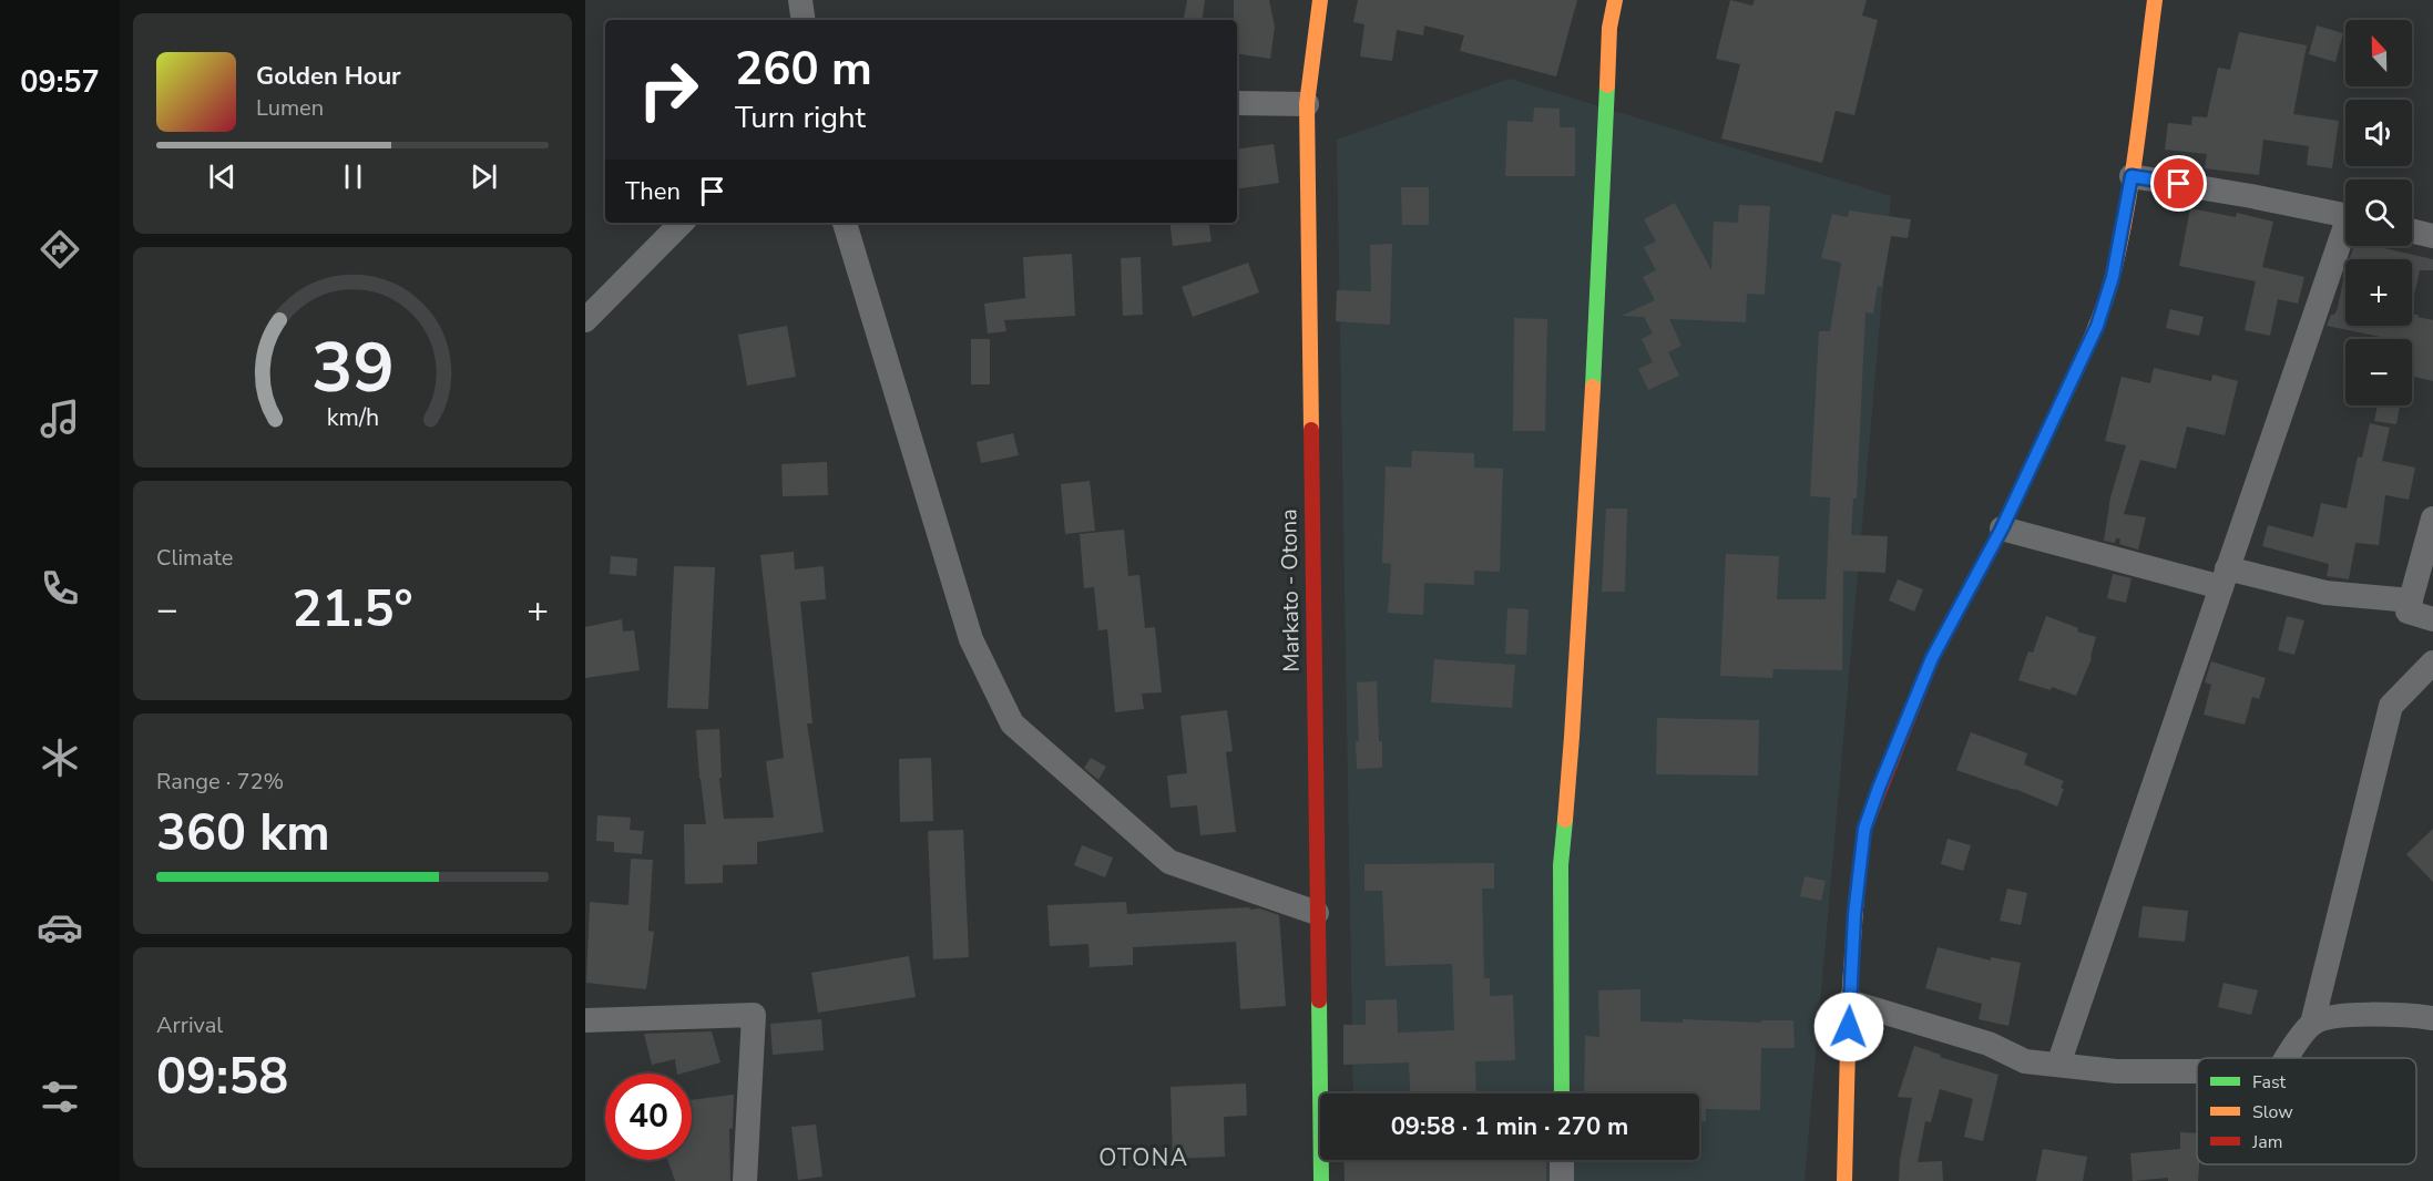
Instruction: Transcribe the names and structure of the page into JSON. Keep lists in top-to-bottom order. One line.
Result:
{"streets":{"street":["Markato - Otona"]},"districts":["OTONA"],"legend":["Fast","Slow","Jam"],"north":"top","page":{"tabs":"09:57","map_buttons":["+","−"],"turn":["260 m","Turn right"],"song":["Golden Hour","Lumen"],"then":"Then","tile":["Climate",["Range · 72%","360 km"],["Arrival","09:58"]],"heat":["−","21.5°","+"],"limit":"40","trip":"09:58 · 1 min · 270 m","gauge":["39","km/h"]}}
